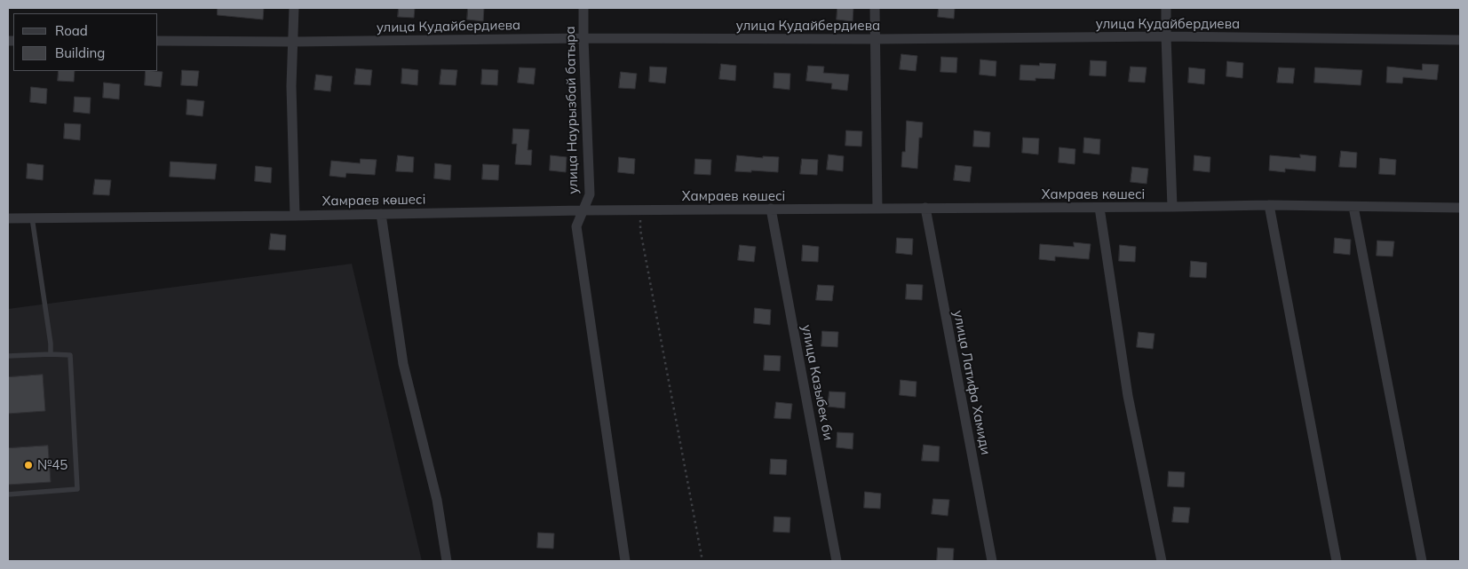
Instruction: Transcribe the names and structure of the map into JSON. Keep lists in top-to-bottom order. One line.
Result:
{"streets":{"street":["улица Кудайбердиева","улица Наурызбай батыра","Хамраев көшесі","улица Казыбек би","улица Латифа Хамиди"]},"crossings":[["улица Кудайбердиева","улица Наурызбай батыра"],["улица Наурызбай батыра","Хамраев көшесі"],["Хамраев көшесі","улица Казыбек би"],["Хамраев көшесі","улица Латифа Хамиди"]],"places":["№45"],"legend":["Road","Building"]}
